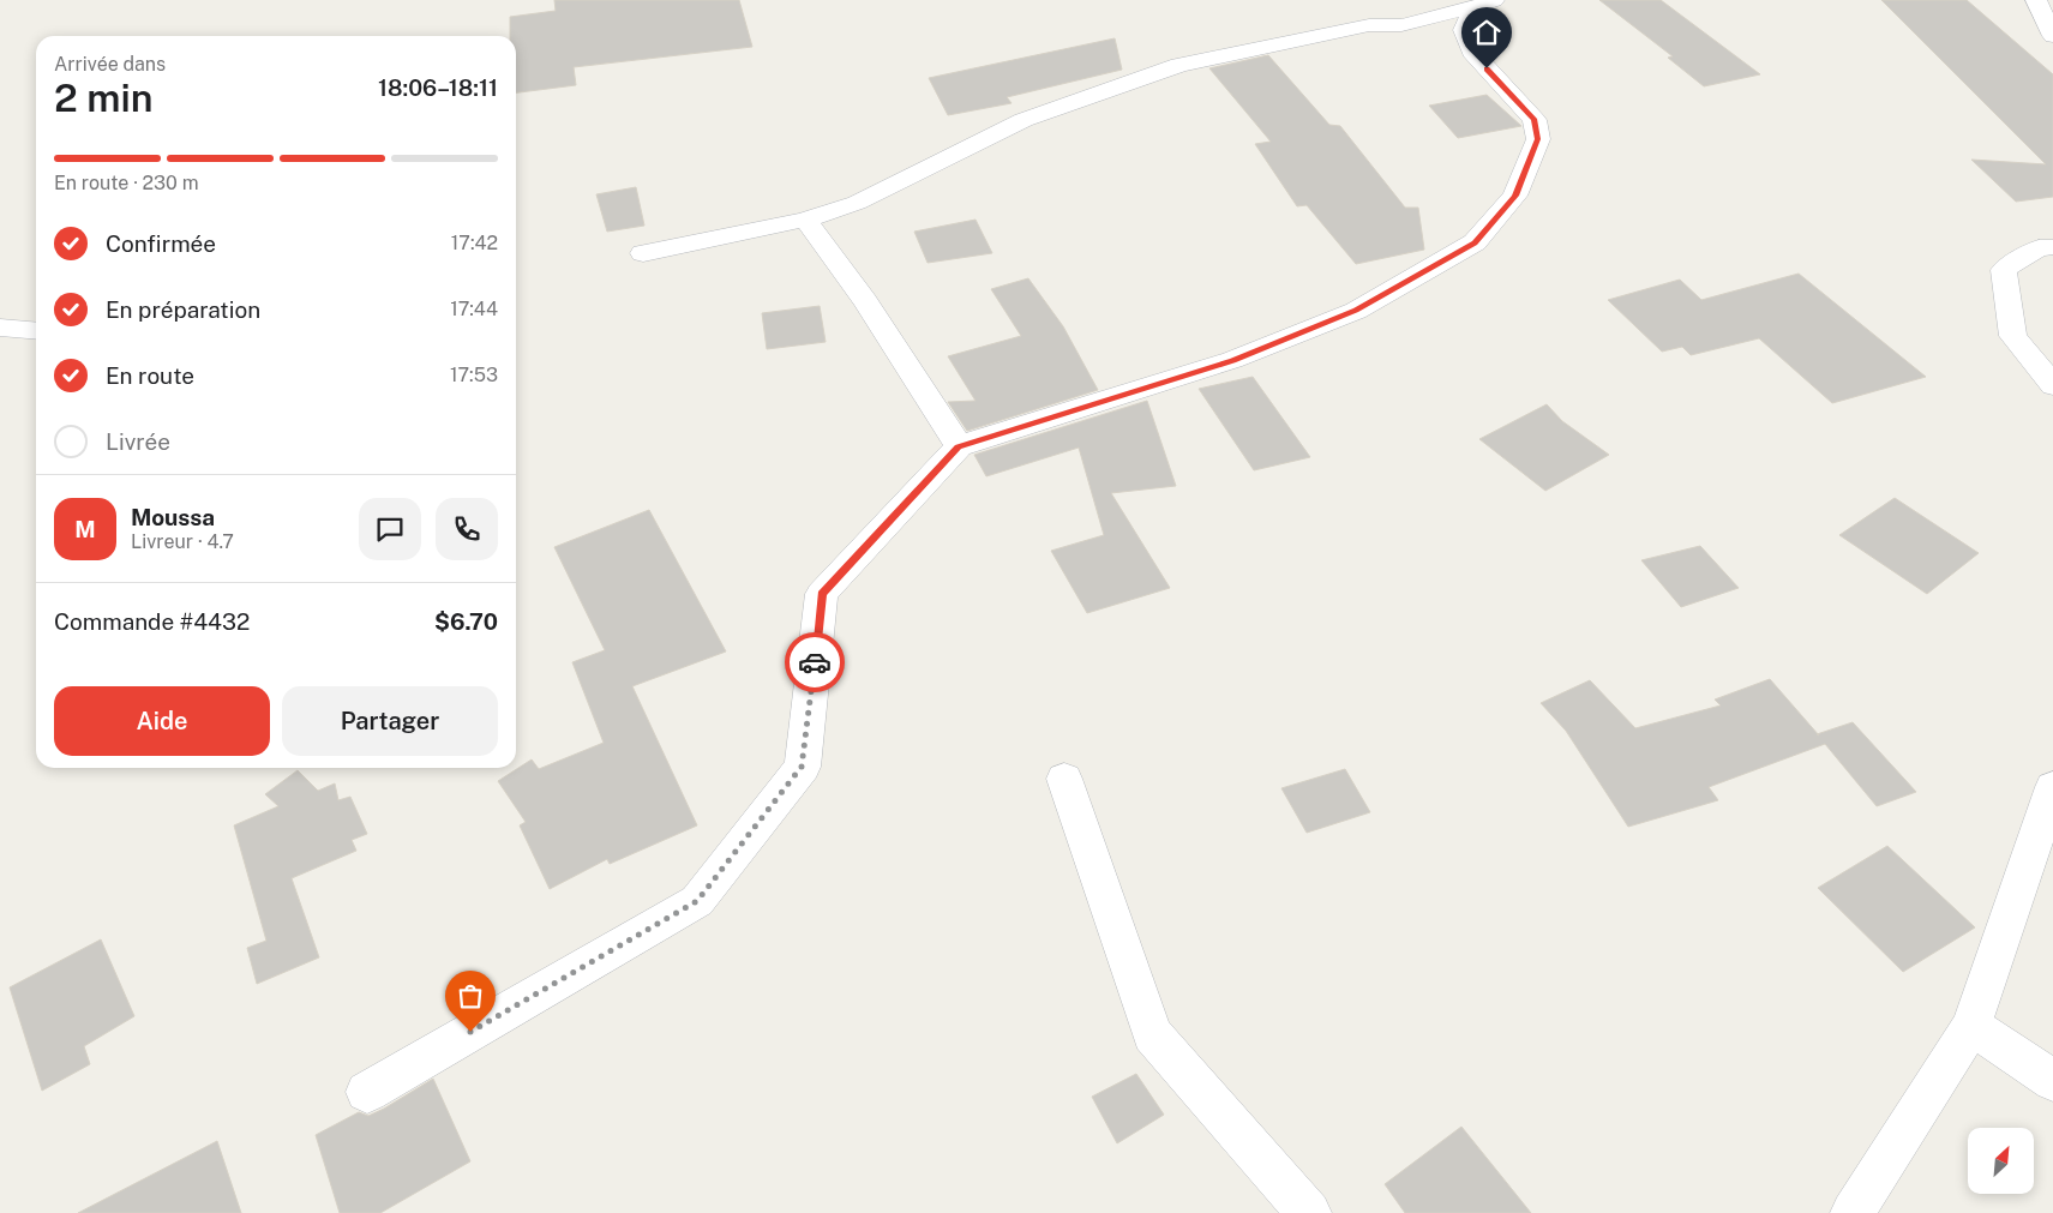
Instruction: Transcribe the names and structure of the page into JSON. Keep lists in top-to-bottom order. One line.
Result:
{"north":"top right","page":{"heading":["2 min","Arrivée dans","18:06–18:11"],"panel":["Moussa","Livreur · 4.7","Commande #4432","$6.70"],"bar":"En route · 230 m","list":[["Confirmée","17:42"],["En préparation","17:44"],["En route","17:53"],"Livrée"],"round":"M","buttons":["Aide","Partager"]}}
